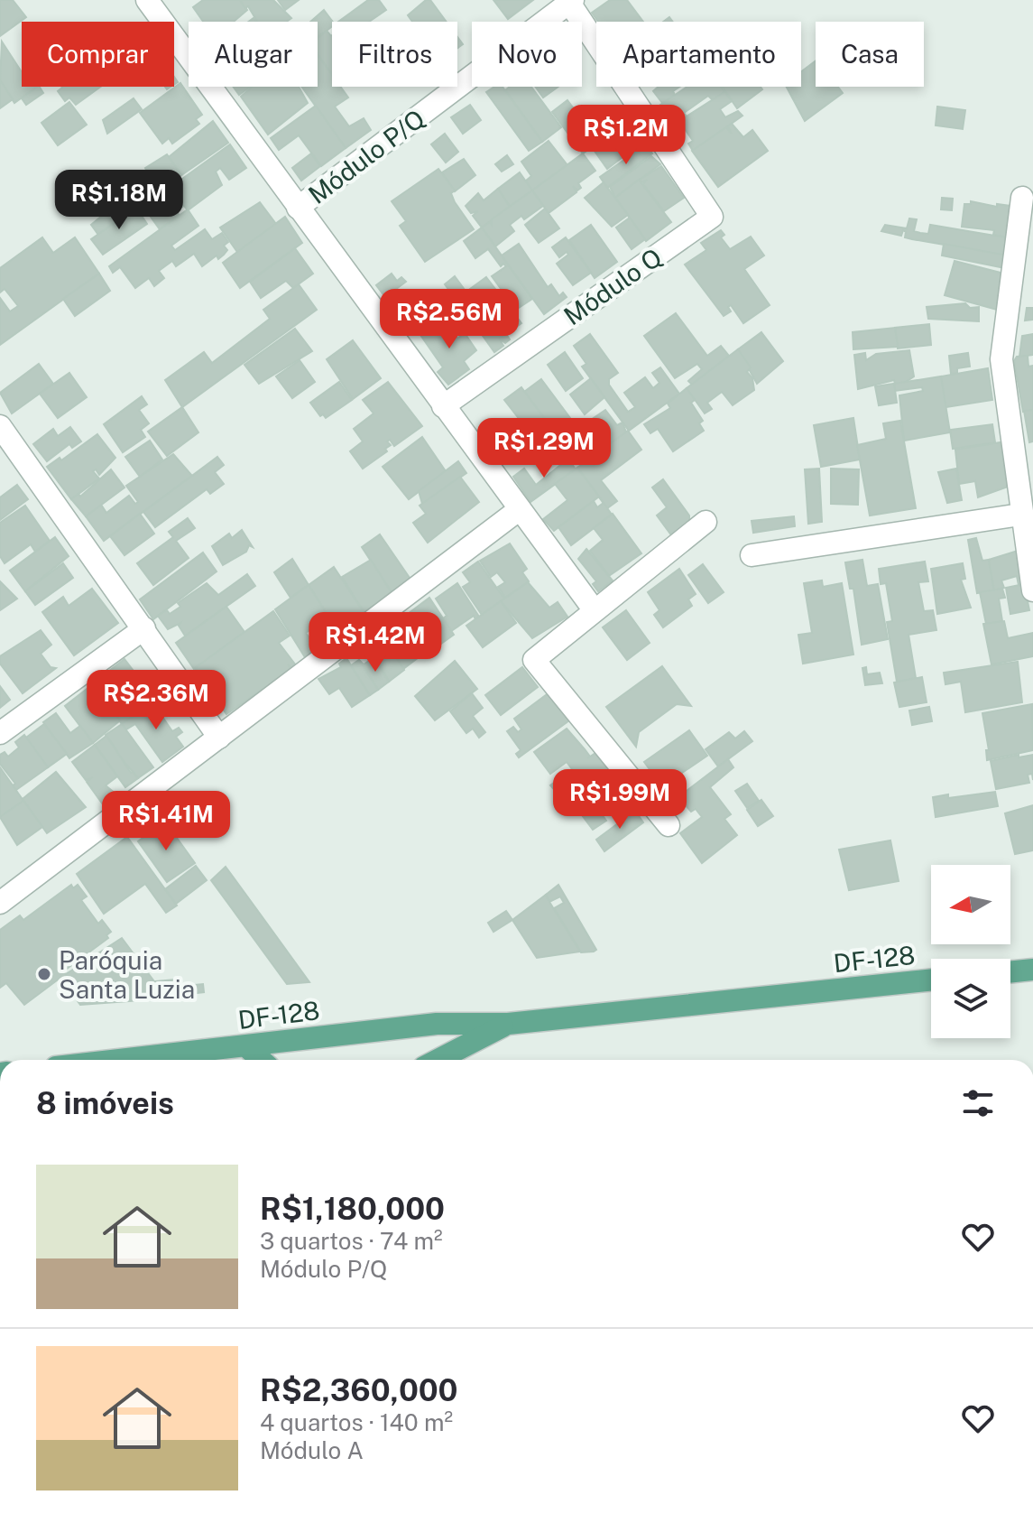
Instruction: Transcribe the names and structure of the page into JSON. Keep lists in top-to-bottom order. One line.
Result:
{"streets":{"main road":["DF-128"],"street":["Módulo P/Q","Módulo Q"]},"crossings":[["Módulo P/Q","Módulo Q"]],"places":["Paróquia Santa Luzia"],"north":"left","page":{"chip":["Comprar","Alugar","Filtros","Novo","Apartamento","Casa"],"price":["R$1.2M","R$1.18M","R$2.56M","R$1.29M","R$1.42M","R$2.36M","R$1.99M","R$1.41M"],"heading":"8 imóveis","list":[{"name":"R$1,180,000","note":"3 quartos · 74 m² · Módulo P/Q"},{"name":"R$2,360,000","note":"4 quartos · 140 m² · Módulo A"}]}}
